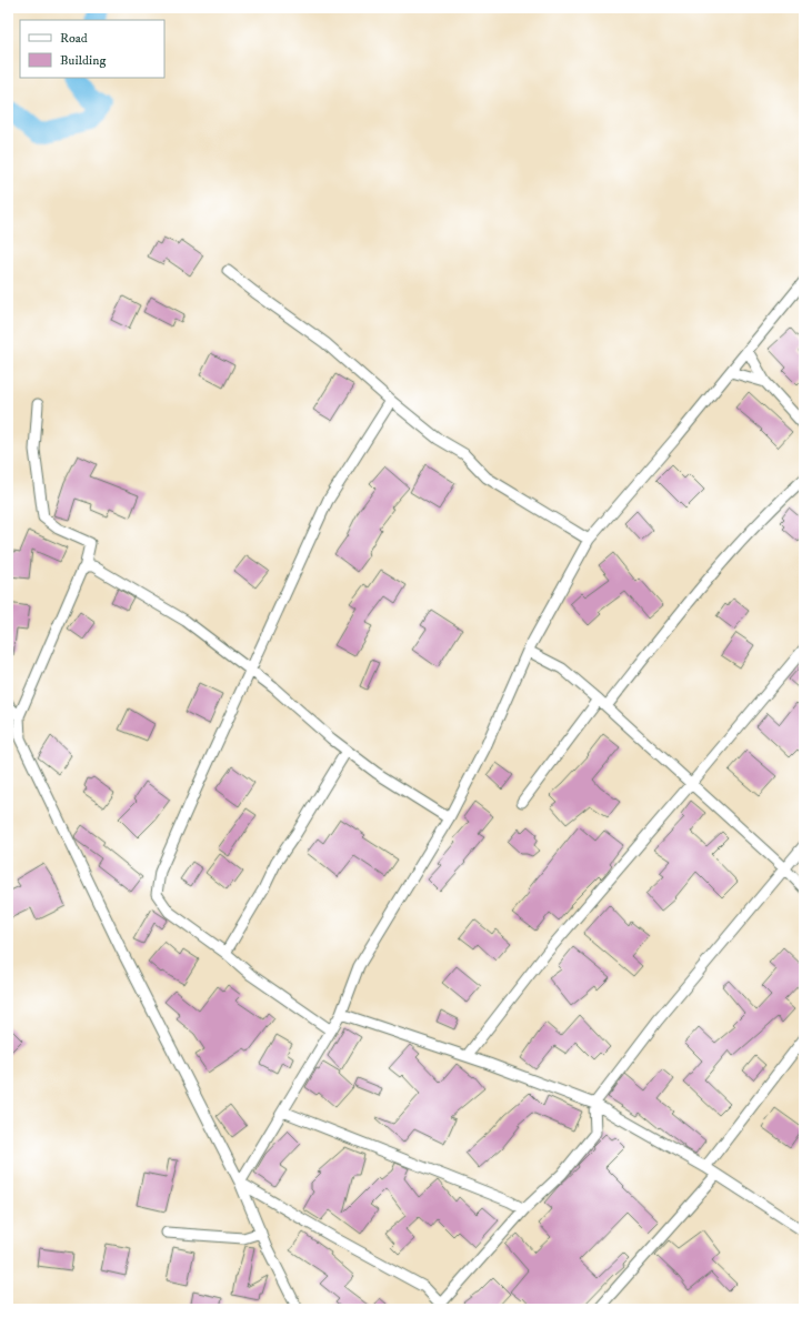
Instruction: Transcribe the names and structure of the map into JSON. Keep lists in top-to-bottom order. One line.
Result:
{"legend":["Road","Building"]}
